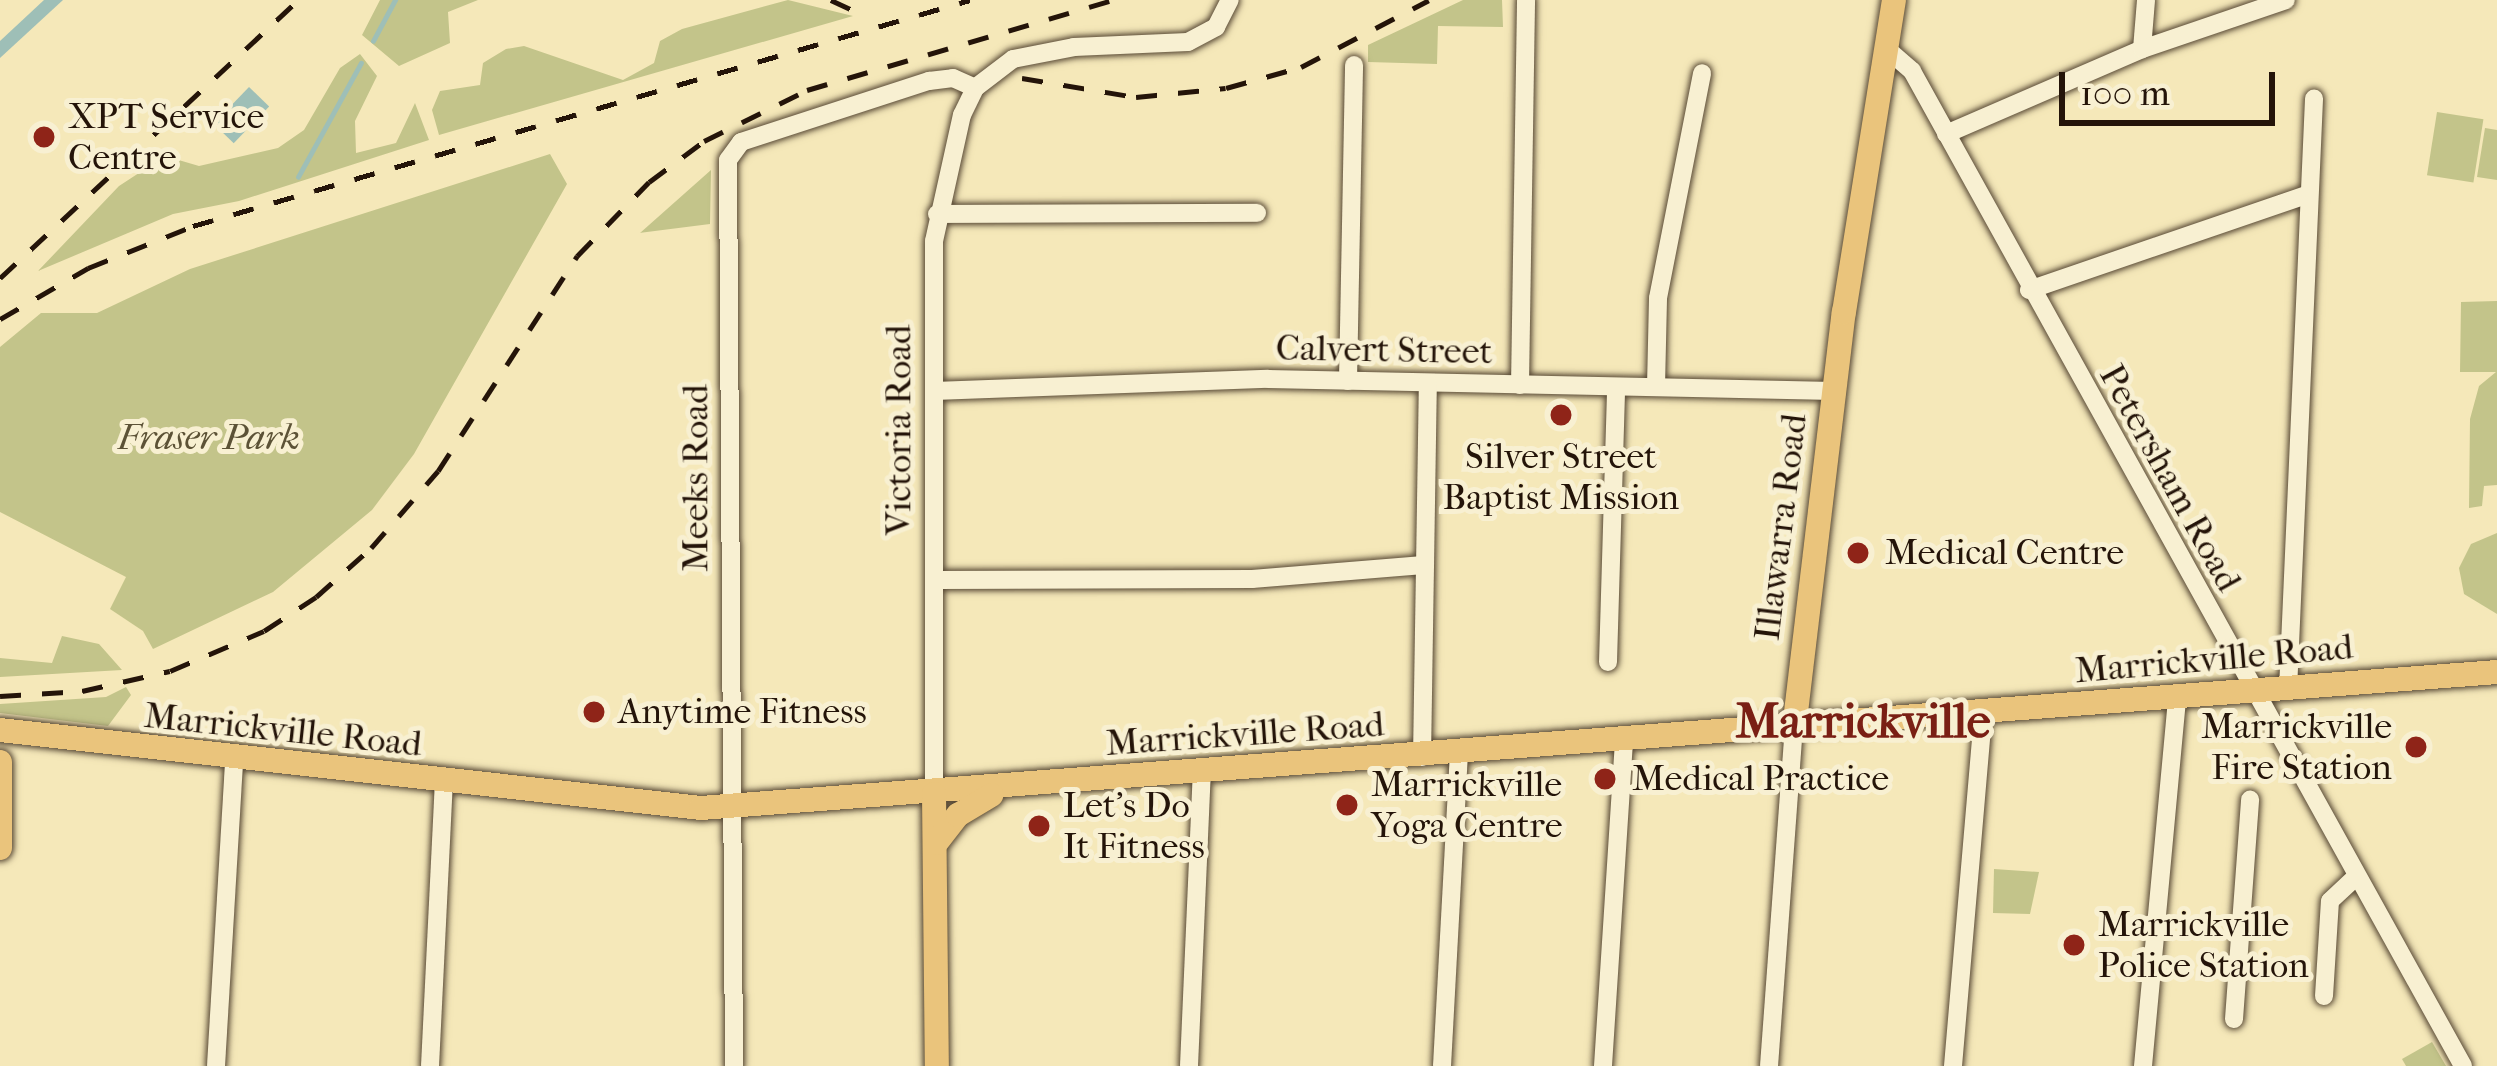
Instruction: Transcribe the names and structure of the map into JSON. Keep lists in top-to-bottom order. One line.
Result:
{"streets":{"main road":["Victoria Road","Illawarra Road","Marrickville Road"],"street":["Calvert Street","Meeks Road","Petersham Road"]},"crossings":[["Calvert Street","Victoria Road"],["Calvert Street","Illawarra Road"],["Victoria Road","Meeks Road"],["Victoria Road","Marrickville Road"],["Meeks Road","Marrickville Road"],["Petersham Road","Illawarra Road"],["Petersham Road","Marrickville Road"],["Illawarra Road","Marrickville Road"]],"districts":["Marrickville"],"parks":["Fraser Park"],"places":["XPT Service Centre","Silver Street Baptist Mission","Medical Centre","Anytime Fitness","Marrickville Fire Station","Medical Practice","Marrickville Yoga Centre","Let's Do It Fitness","Marrickville Police Station"],"scale_bar":"100 m"}
